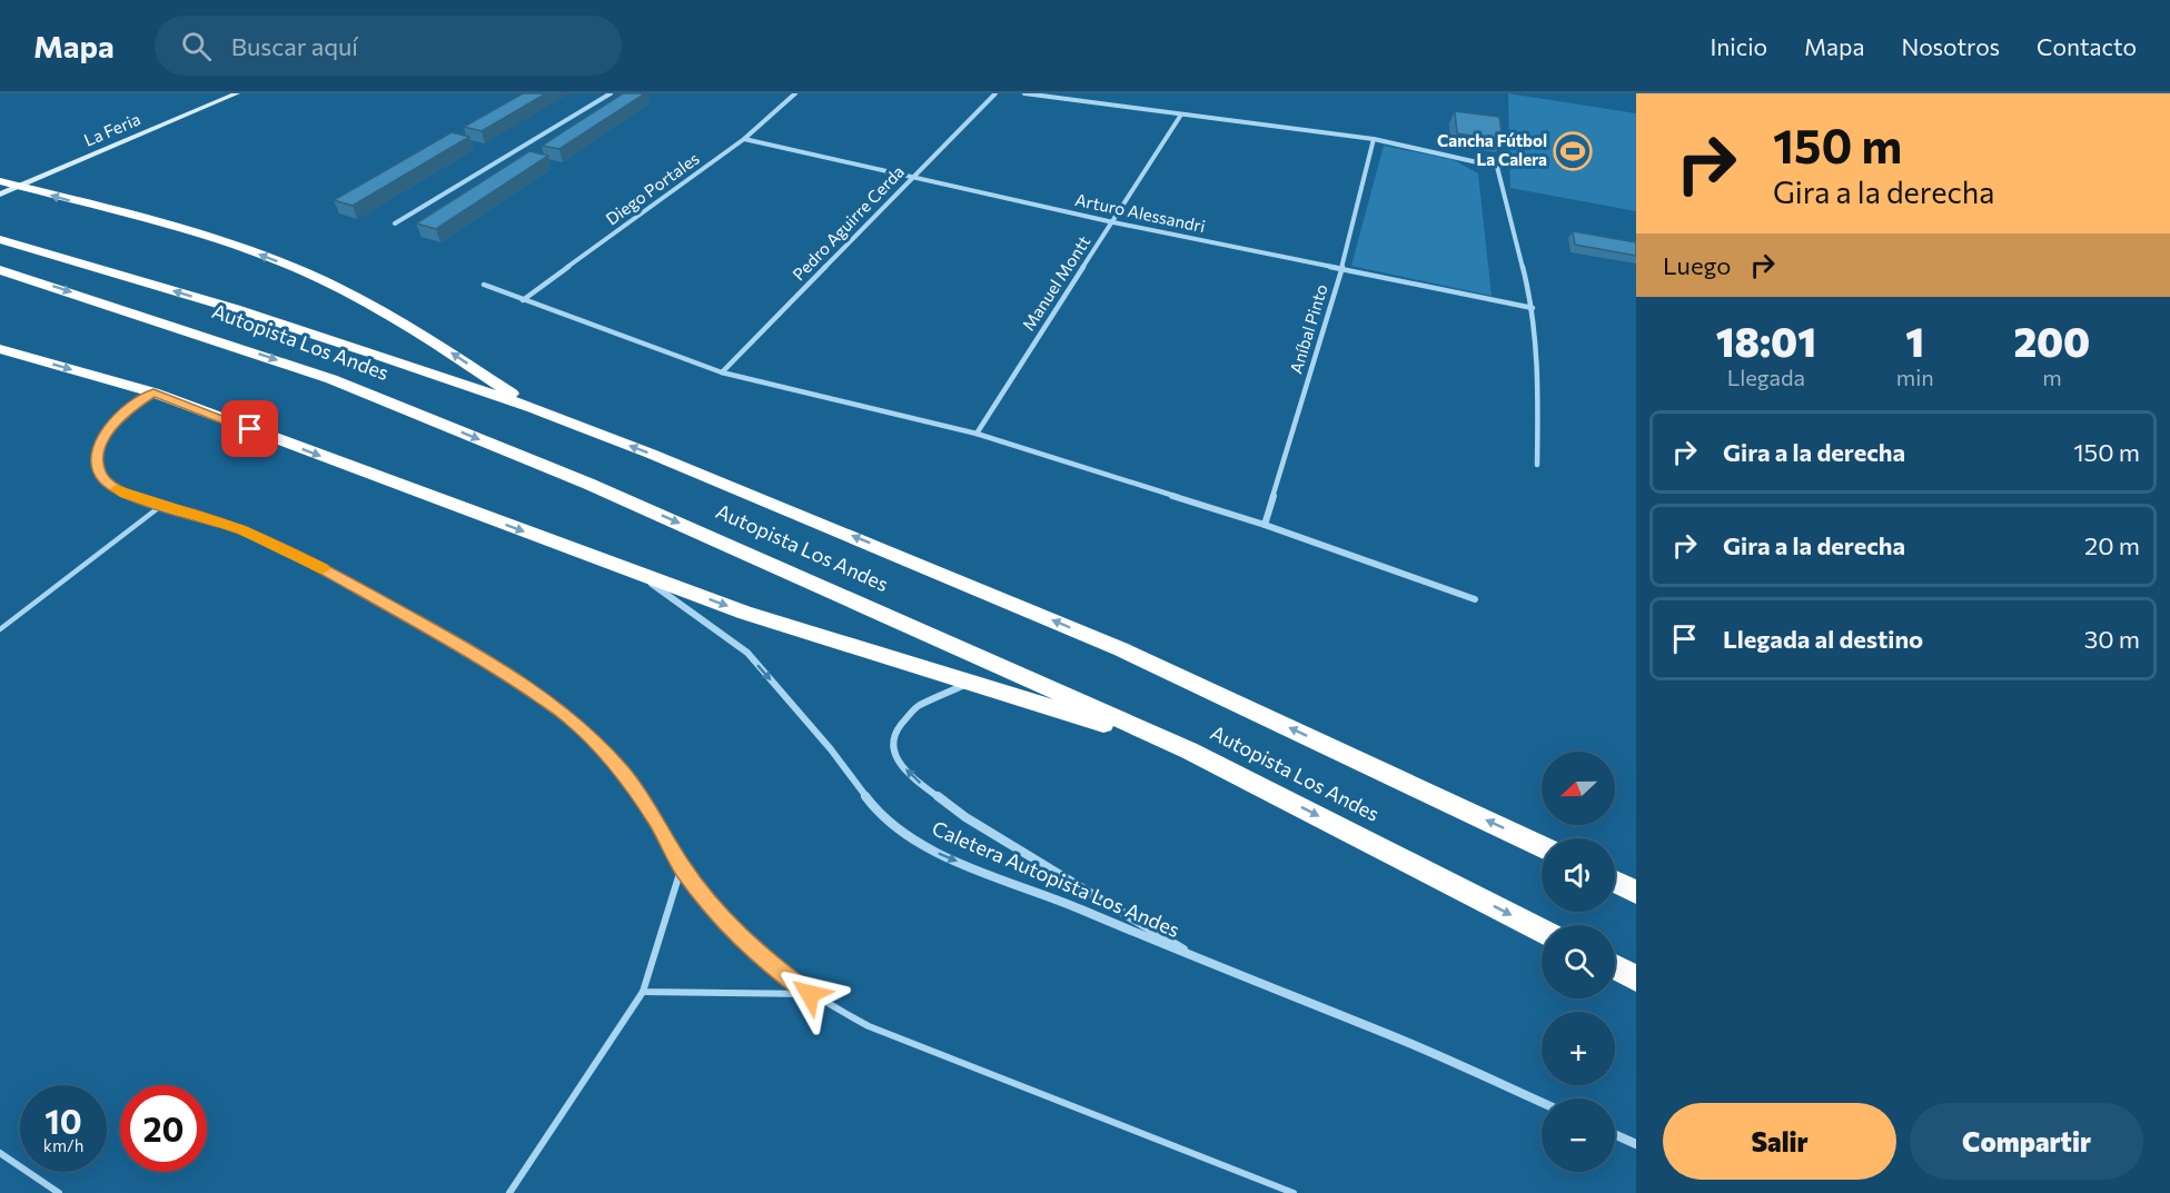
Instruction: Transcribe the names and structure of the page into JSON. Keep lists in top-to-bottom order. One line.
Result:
{"streets":{"highway":["Autopista Los Andes"],"main road":["La Feria"],"street":["Diego Portales","Arturo Alessandri","Pedro Aguirre Cerda","Manuel Montt","Aníbal Pinto","Caletera Autopista Los Andes"]},"crossings":[["Diego Portales","Arturo Alessandri"],["Arturo Alessandri","Pedro Aguirre Cerda"],["Arturo Alessandri","Manuel Montt"],["Arturo Alessandri","Aníbal Pinto"]],"places":{"sports":["Cancha Fútbol La Calera"]},"north":"left","page":{"header":"Mapa","search":"Buscar aquí","nav":["Inicio","Mapa","Nosotros","Contacto"],"turn":["150 m","Gira a la derecha"],"then":"Luego","eta":["18:01","Llegada","1","min","200","m"],"list":[{"name":"Gira a la derecha","value":"150 m"},{"name":"Gira a la derecha","value":"20 m"},{"name":"Llegada al destino","value":"30 m"}],"map_buttons":["+","−"],"speed":"10 km/h","limit":"20","buttons":["Salir","Compartir"]}}
